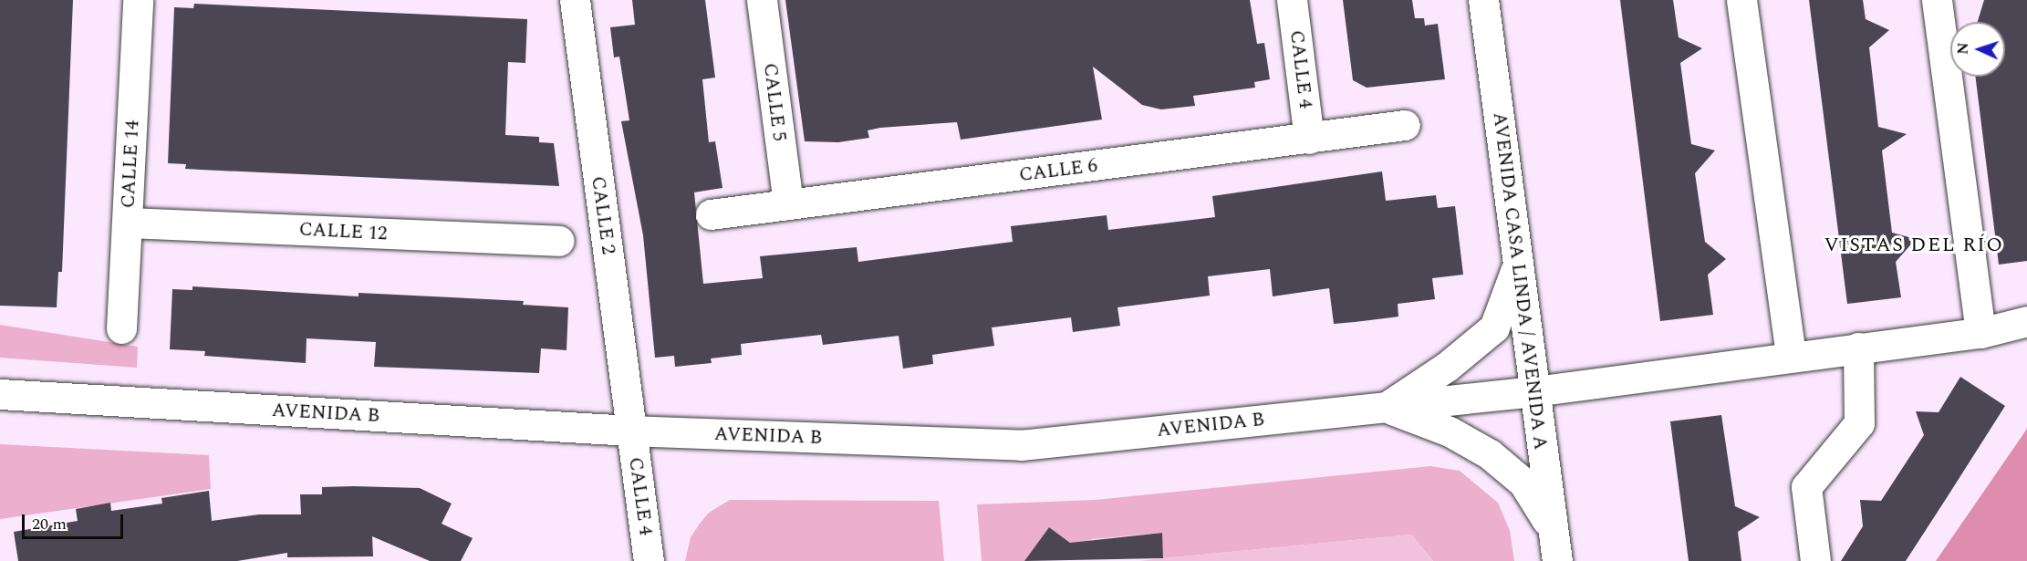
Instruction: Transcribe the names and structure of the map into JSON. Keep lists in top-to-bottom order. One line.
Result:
{"streets":{"street":["CALLE 4","CALLE 5","CALLE 14","CALLE 6","CALLE 2","CALLE 12","AVENIDA CASA LINDA / AVENIDA A","AVENIDA B"]},"crossings":[["CALLE 4","CALLE 6"],["CALLE 4","CALLE 2"],["CALLE 4","AVENIDA B"],["CALLE 5","CALLE 6"],["CALLE 14","CALLE 12"],["CALLE 2","AVENIDA B"],["AVENIDA CASA LINDA / AVENIDA A","AVENIDA B"]],"districts":["VISTAS DEL RÍO"],"scale_bar":"20 m","north":"left"}
